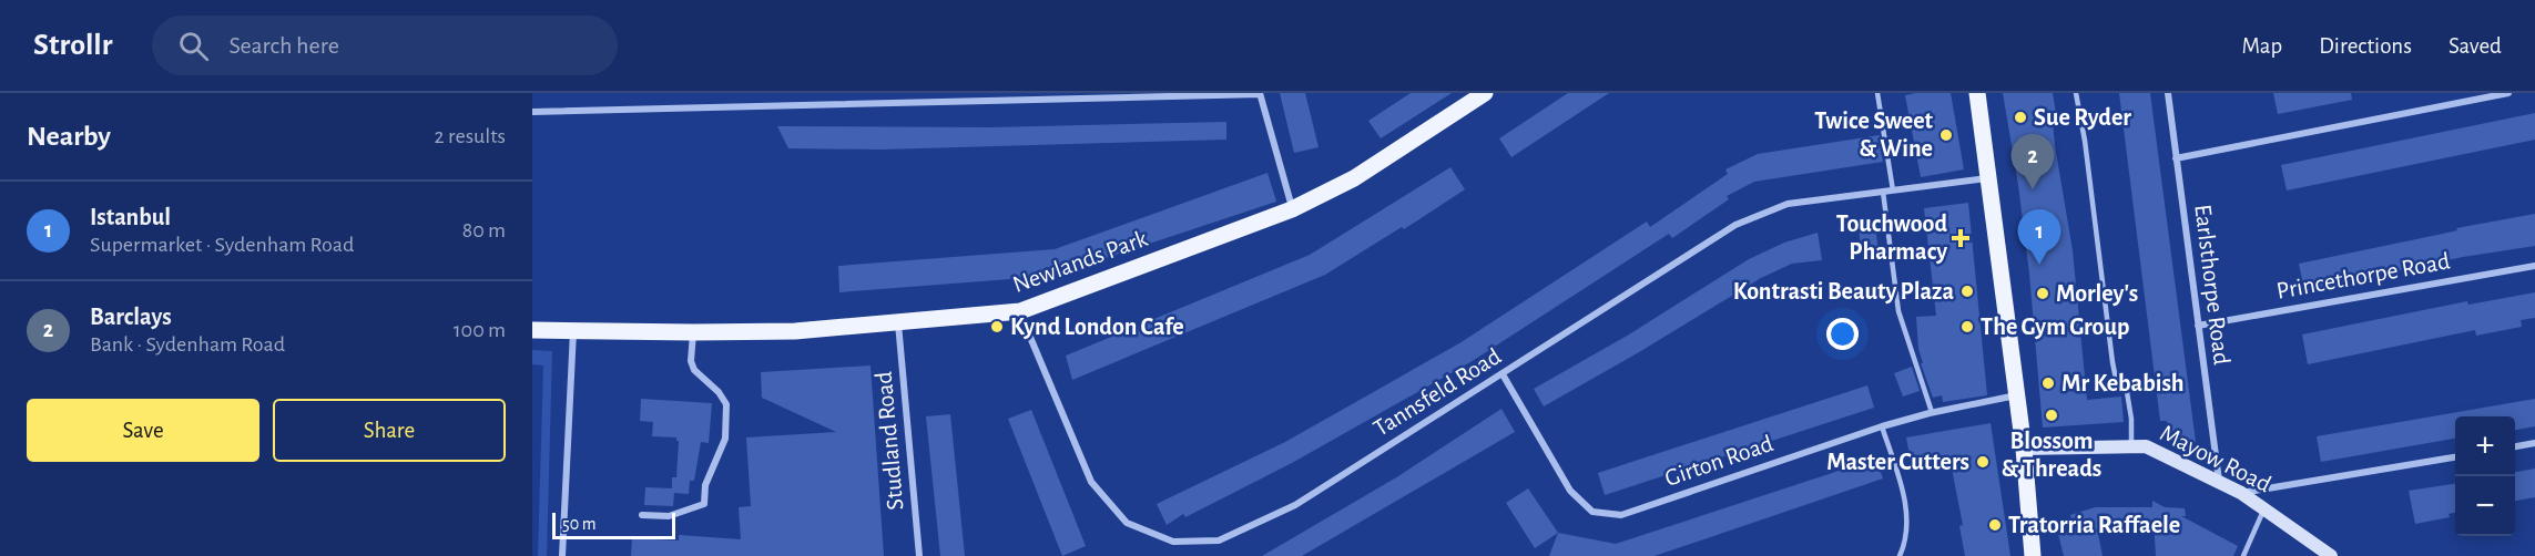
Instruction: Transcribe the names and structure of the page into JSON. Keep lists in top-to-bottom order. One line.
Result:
{"streets":{"main road":["Newlands Park"],"street":["Princethorpe Road","Earlsthorpe Road","Tannsfeld Road","Studland Road","Mayow Road","Girton Road"]},"crossings":[["Newlands Park","Tannsfeld Road"],["Newlands Park","Studland Road"],["Princethorpe Road","Earlsthorpe Road"],["Earlsthorpe Road","Mayow Road"],["Tannsfeld Road","Girton Road"]],"places":{"other":["Sue Ryder","Twice Sweet & Wine","Kontrasti Beauty Plaza","Morley's","Kynd London Cafe","The Gym Group","Mr Kebabish","Blossom & Threads","Master Cutters","Tratorria Raffaele"],"health":["Touchwood Pharmacy"]},"scale_bar":"50 m","page":{"header":"Strollr","search":"Search here","nav":["Map","Directions","Saved"],"heading":["Nearby","2 results"],"pins":["2","1"],"list":[{"mark":"1","name":"Istanbul","note":"Supermarket · Sydenham Road","value":"80 m"},{"mark":"2","name":"Barclays","note":"Bank · Sydenham Road","value":"100 m"}],"buttons":["Save","Share"],"map_buttons":["+","−"],"scale":"50 m"}}
